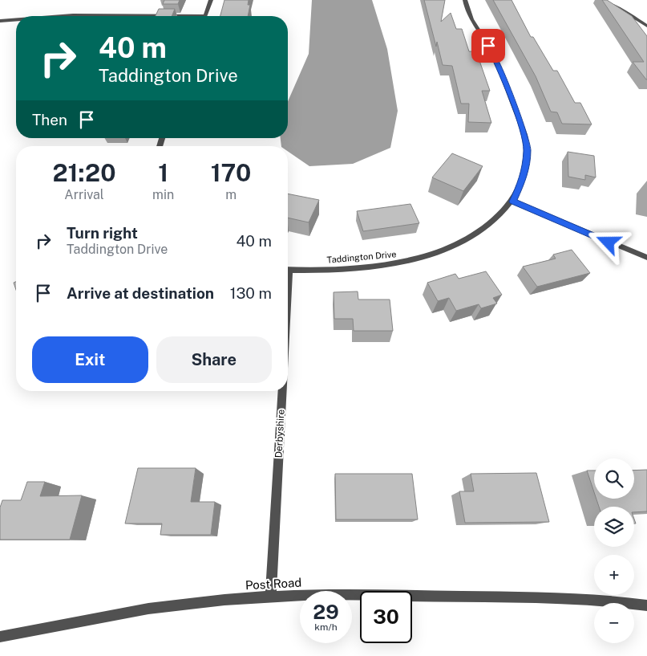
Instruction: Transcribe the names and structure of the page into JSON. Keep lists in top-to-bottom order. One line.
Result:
{"streets":{"street":["Taddington Drive","Derbyshire","Post Road"]},"crossings":[["Derbyshire","Post Road"]],"page":{"turn":["40 m","Taddington Drive"],"then":"Then","eta":["21:20","Arrival","1","min","170","m"],"list":[{"name":"Turn right","note":"Taddington Drive","value":"40 m"},{"name":"Arrive at destination","value":"130 m"}],"buttons":["Exit","Share"],"map_buttons":["+","−"],"speed":"29 km/h","limit":"30"}}
